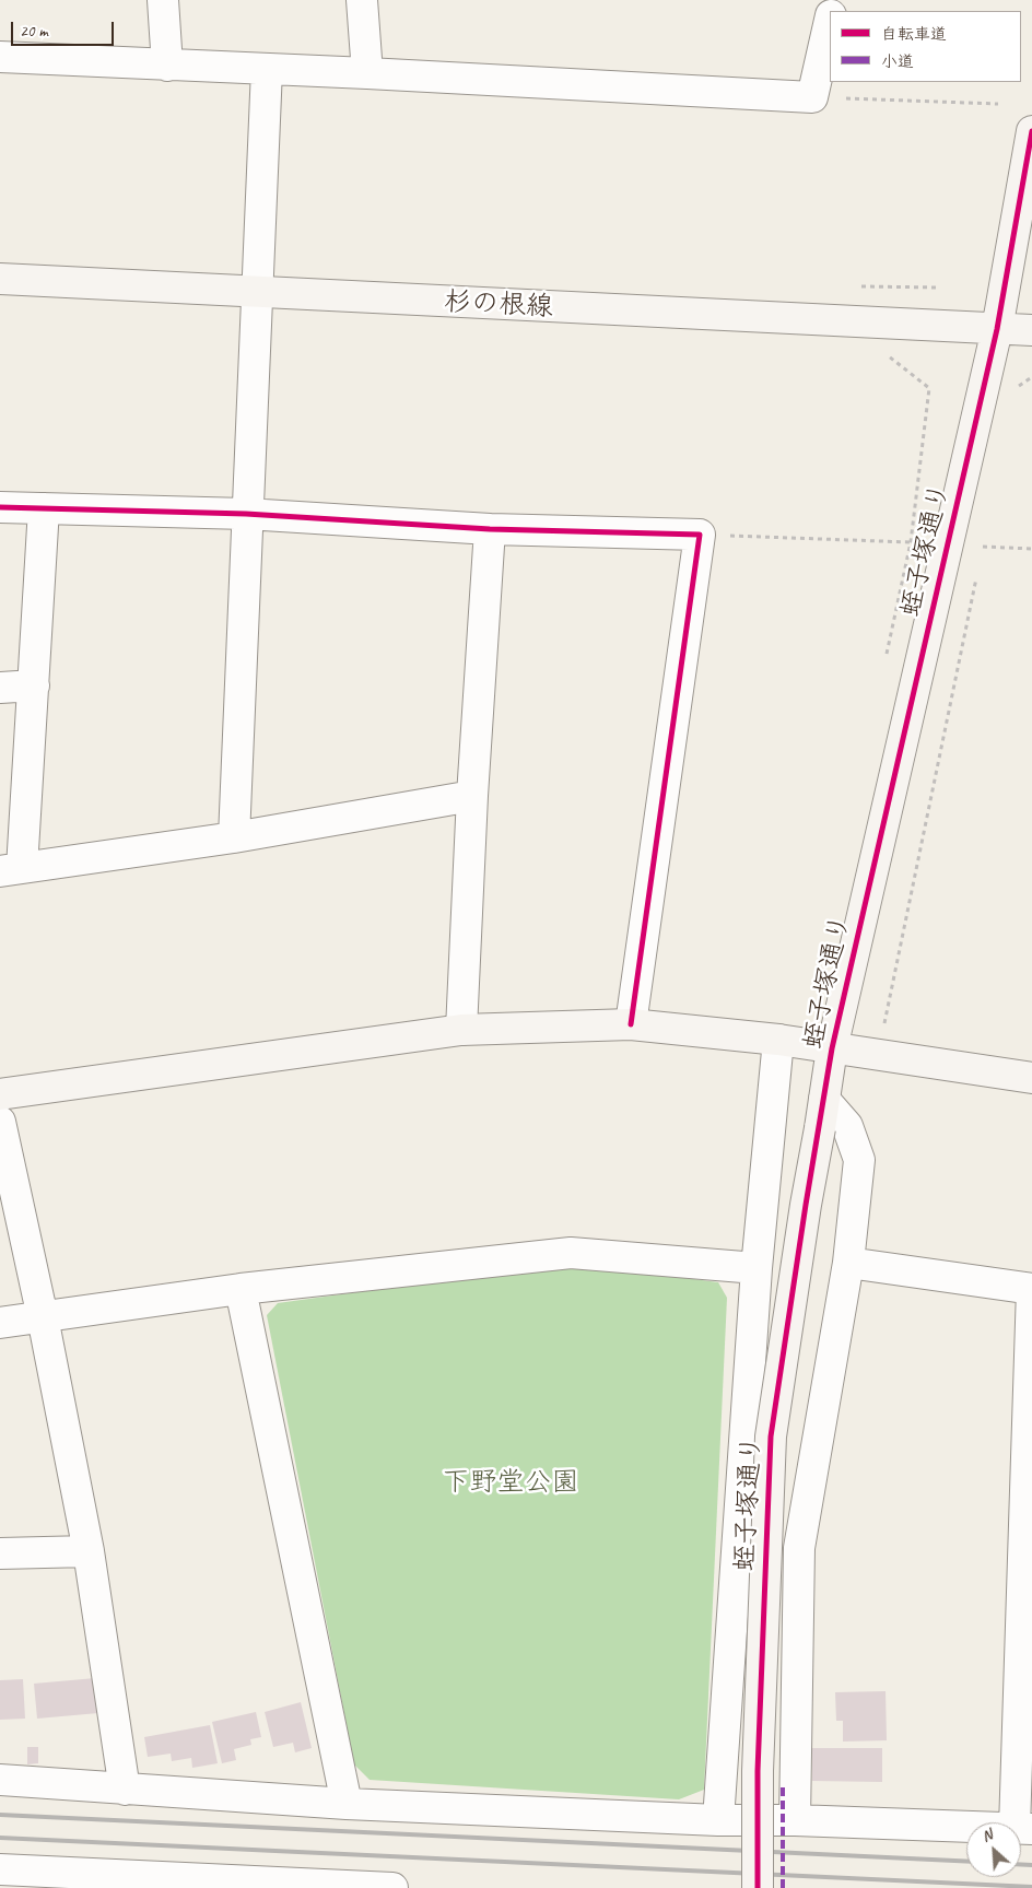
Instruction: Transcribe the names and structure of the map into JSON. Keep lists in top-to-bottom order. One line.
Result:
{"streets":{"street":["杉の根線","蛭子塚通り"]},"crossings":[["杉の根線","蛭子塚通り"]],"parks":["下野堂公園"],"legend":["自転車道","小道"],"scale_bar":"20 m","north":"top left"}
